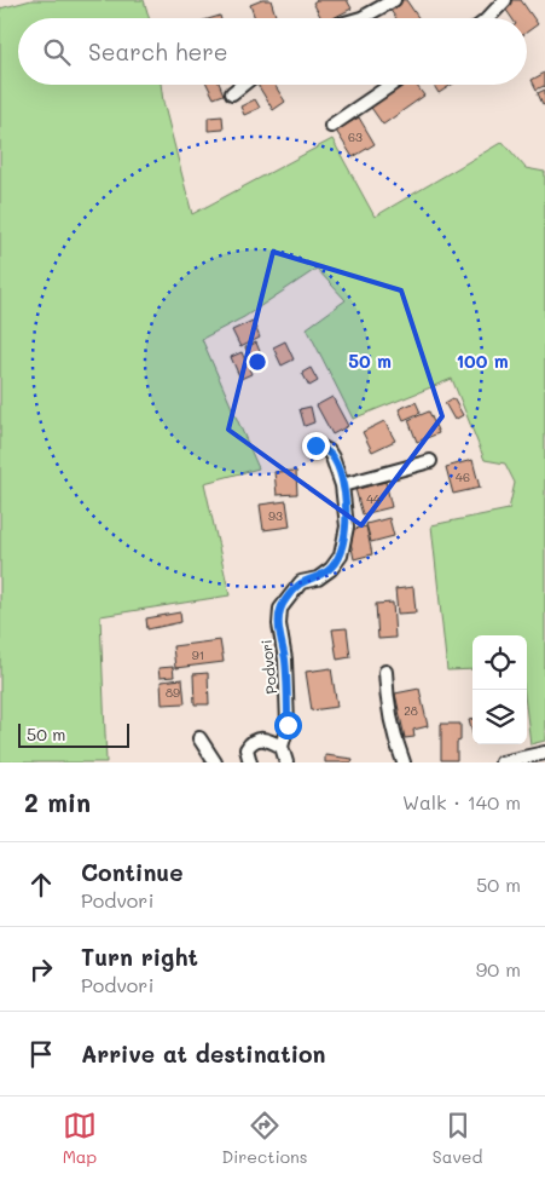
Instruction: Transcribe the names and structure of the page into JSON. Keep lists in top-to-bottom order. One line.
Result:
{"streets":{"street":["Podvori"]},"house_numbers":["63","46","44","93","91","89","28"],"scale_bar":"50 m","page":{"search":"Search here","scale":"50 m","heading":["2 min","Walk · 140 m"],"list":[["Continue","Podvori","50 m"],["Turn right","Podvori","90 m"],"Arrive at destination"],"nav":["Map","Directions","Saved"]},"rings":["50 m","100 m"]}
